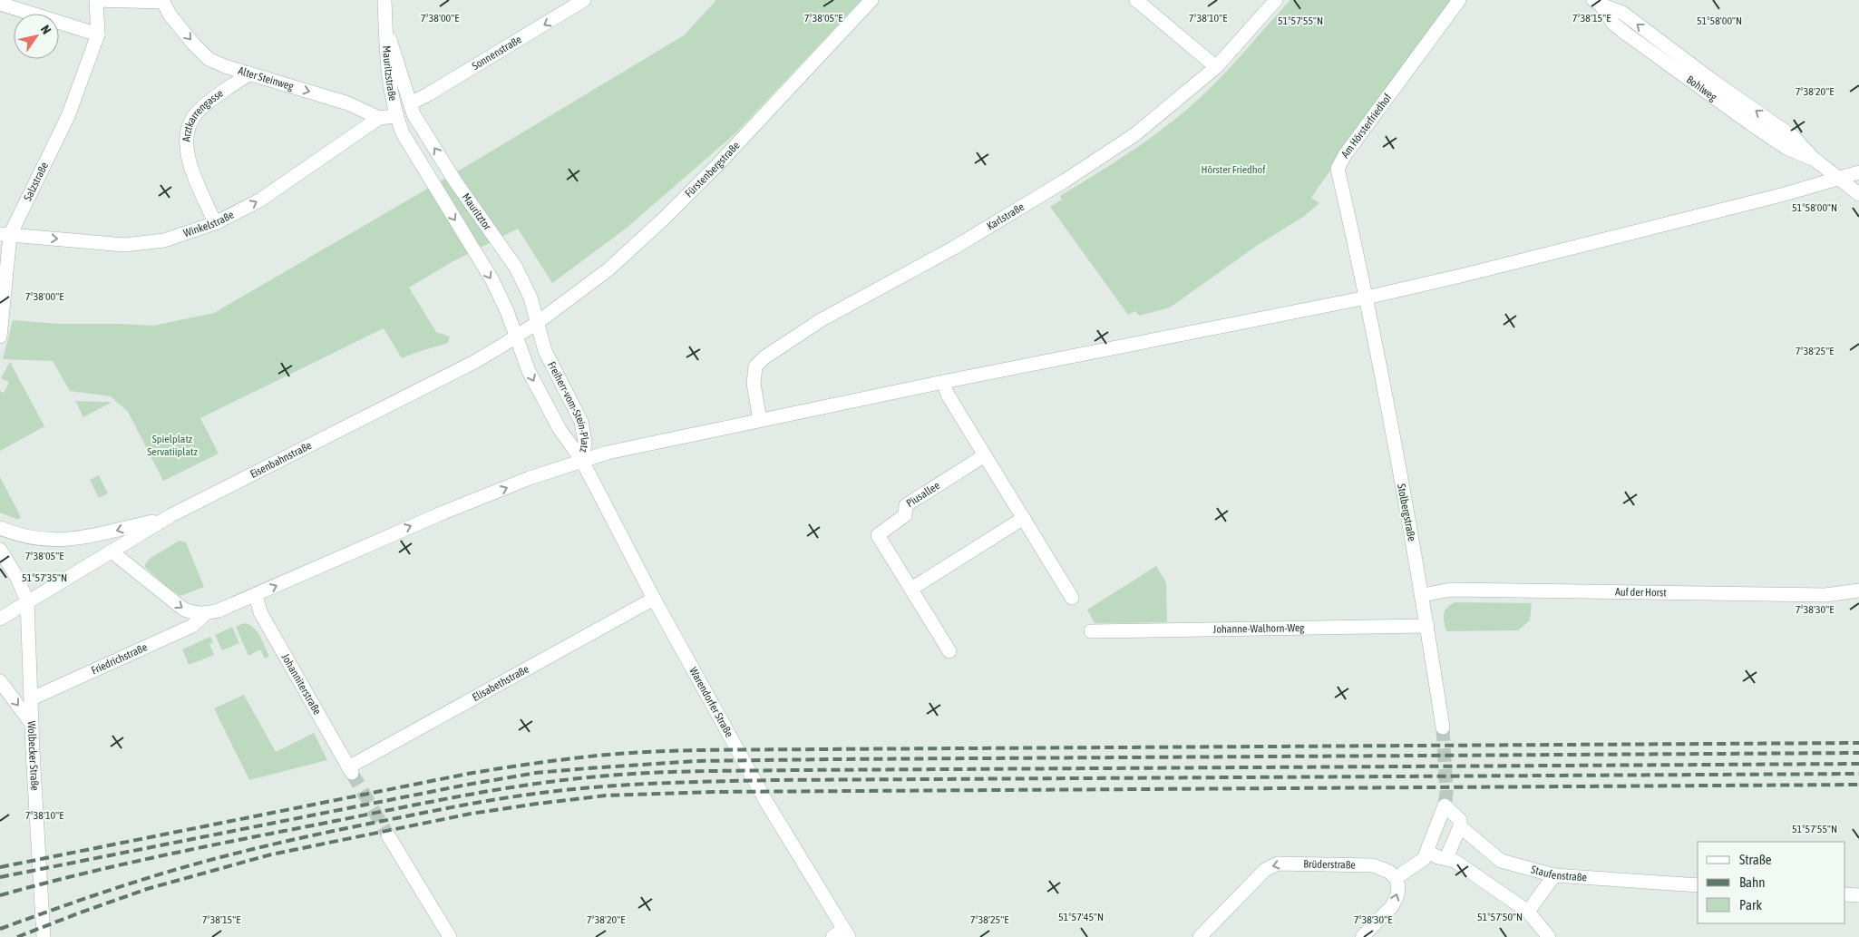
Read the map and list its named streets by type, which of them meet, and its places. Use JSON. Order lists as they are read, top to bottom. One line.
{"streets":{"street":["Sonnenstraße","Mauritzstraße","Alter Steinweg","Bohlweg","Arztkarrengasse","Am Hörsterfriedhof","Fürstenbergstraße","Salzstraße","Mauritztor","Karlstraße","Winkelstraße","Freiherr-vom-Stein-Platz","Eisenbahnstraße","Piusallee","Stolbergstraße","Auf der Horst","Johanne-Walhorn-Weg","Friedrichstraße","Elisabethstraße","Johanniterstraße","Warendorfer Straße","Wolbecker Straße","Brüderstraße","Staufenstraße"]},"crossings":[["Sonnenstraße","Mauritzstraße"],["Sonnenstraße","Mauritztor"],["Mauritzstraße","Mauritztor"],["Alter Steinweg","Arztkarrengasse"],["Alter Steinweg","Salzstraße"],["Alter Steinweg","Winkelstraße"],["Bohlweg","Friedrichstraße"],["Arztkarrengasse","Winkelstraße"],["Am Hörsterfriedhof","Stolbergstraße"],["Am Hörsterfriedhof","Friedrichstraße"],["Fürstenbergstraße","Mauritztor"],["Fürstenbergstraße","Freiherr-vom-Stein-Platz"],["Fürstenbergstraße","Eisenbahnstraße"],["Salzstraße","Winkelstraße"],["Mauritztor","Freiherr-vom-Stein-Platz"],["Mauritztor","Eisenbahnstraße"],["Karlstraße","Friedrichstraße"],["Freiherr-vom-Stein-Platz","Eisenbahnstraße"],["Freiherr-vom-Stein-Platz","Friedrichstraße"],["Freiherr-vom-Stein-Platz","Warendorfer Straße"],["Eisenbahnstraße","Friedrichstraße"],["Eisenbahnstraße","Wolbecker Straße"],["Stolbergstraße","Auf der Horst"],["Stolbergstraße","Johanne-Walhorn-Weg"],["Stolbergstraße","Friedrichstraße"],["Friedrichstraße","Johanniterstraße"],["Friedrichstraße","Warendorfer Straße"],["Friedrichstraße","Wolbecker Straße"],["Elisabethstraße","Johanniterstraße"],["Elisabethstraße","Warendorfer Straße"]],"one_way":["Sonnenstraße","Alter Steinweg","Winkelstraße","Brüderstraße"],"parks":["Hörster Friedhof","Spielplatz Servatiiplatz"],"legend":["Straße","Bahn","Park"],"north":"top right","coordinates":["7°38'15\"E","7°38'00\"E","7°38'10\"E","7°38'05\"E","51°57'55\"N","51°58'00\"N","7°38'20\"E","7°38'25\"E","51°57'35\"N","7°38'30\"E","51°57'45\"N","51°57'50\"N"]}
